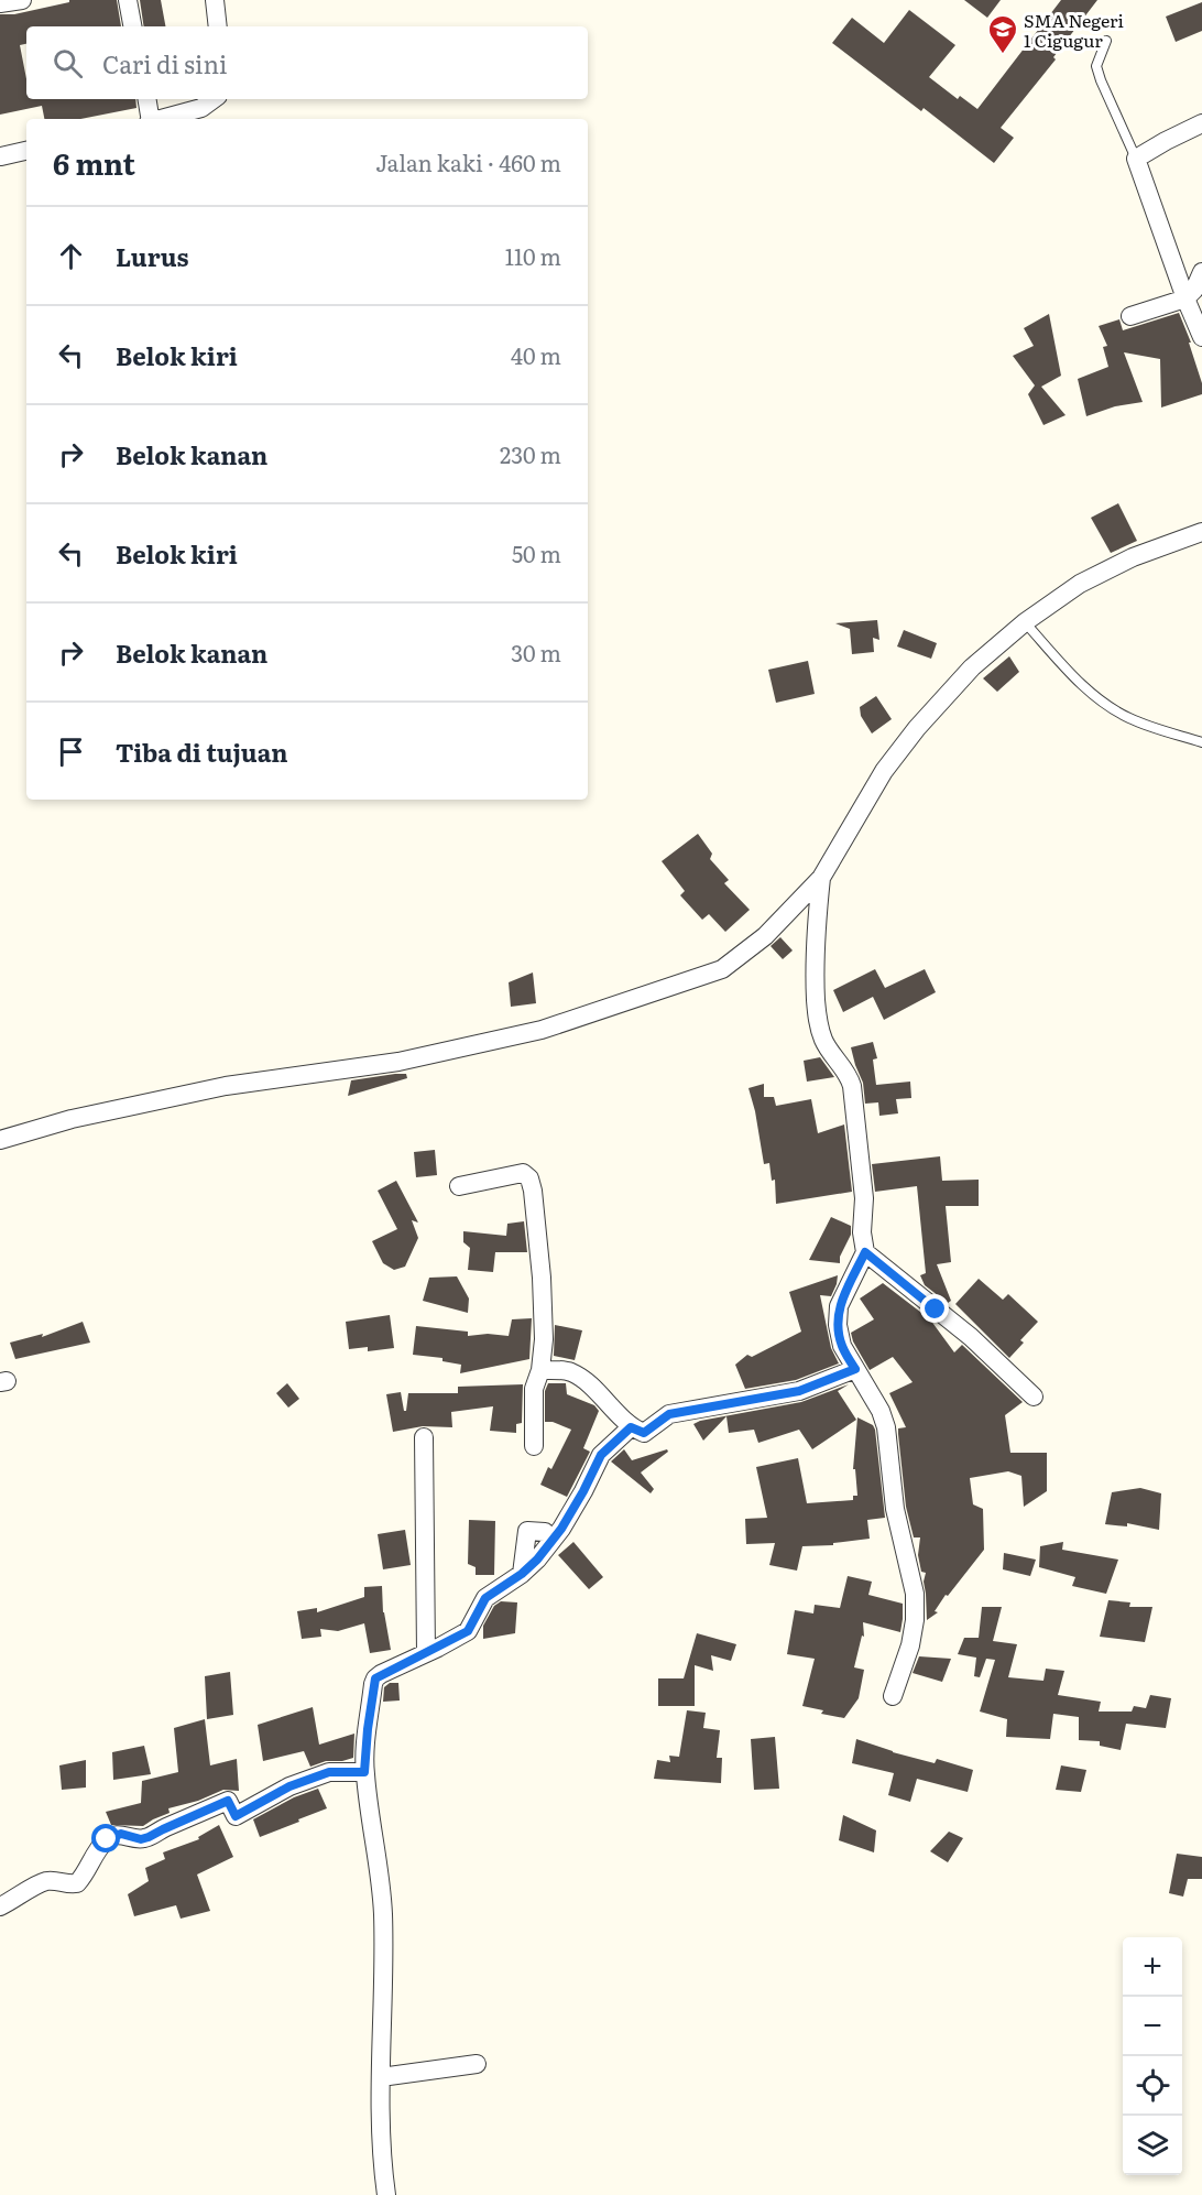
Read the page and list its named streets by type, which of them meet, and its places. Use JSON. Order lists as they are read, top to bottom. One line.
{"places":{"school or university":["SMA Negeri 1 Cigugur"]},"page":{"search":"Cari di sini","heading":["6 mnt","Jalan kaki · 460 m"],"list":[["Lurus","110 m"],["Belok kiri","40 m"],["Belok kanan","230 m"],["Belok kiri","50 m"],["Belok kanan","30 m"],"Tiba di tujuan"],"map_buttons":["+","−"]}}
